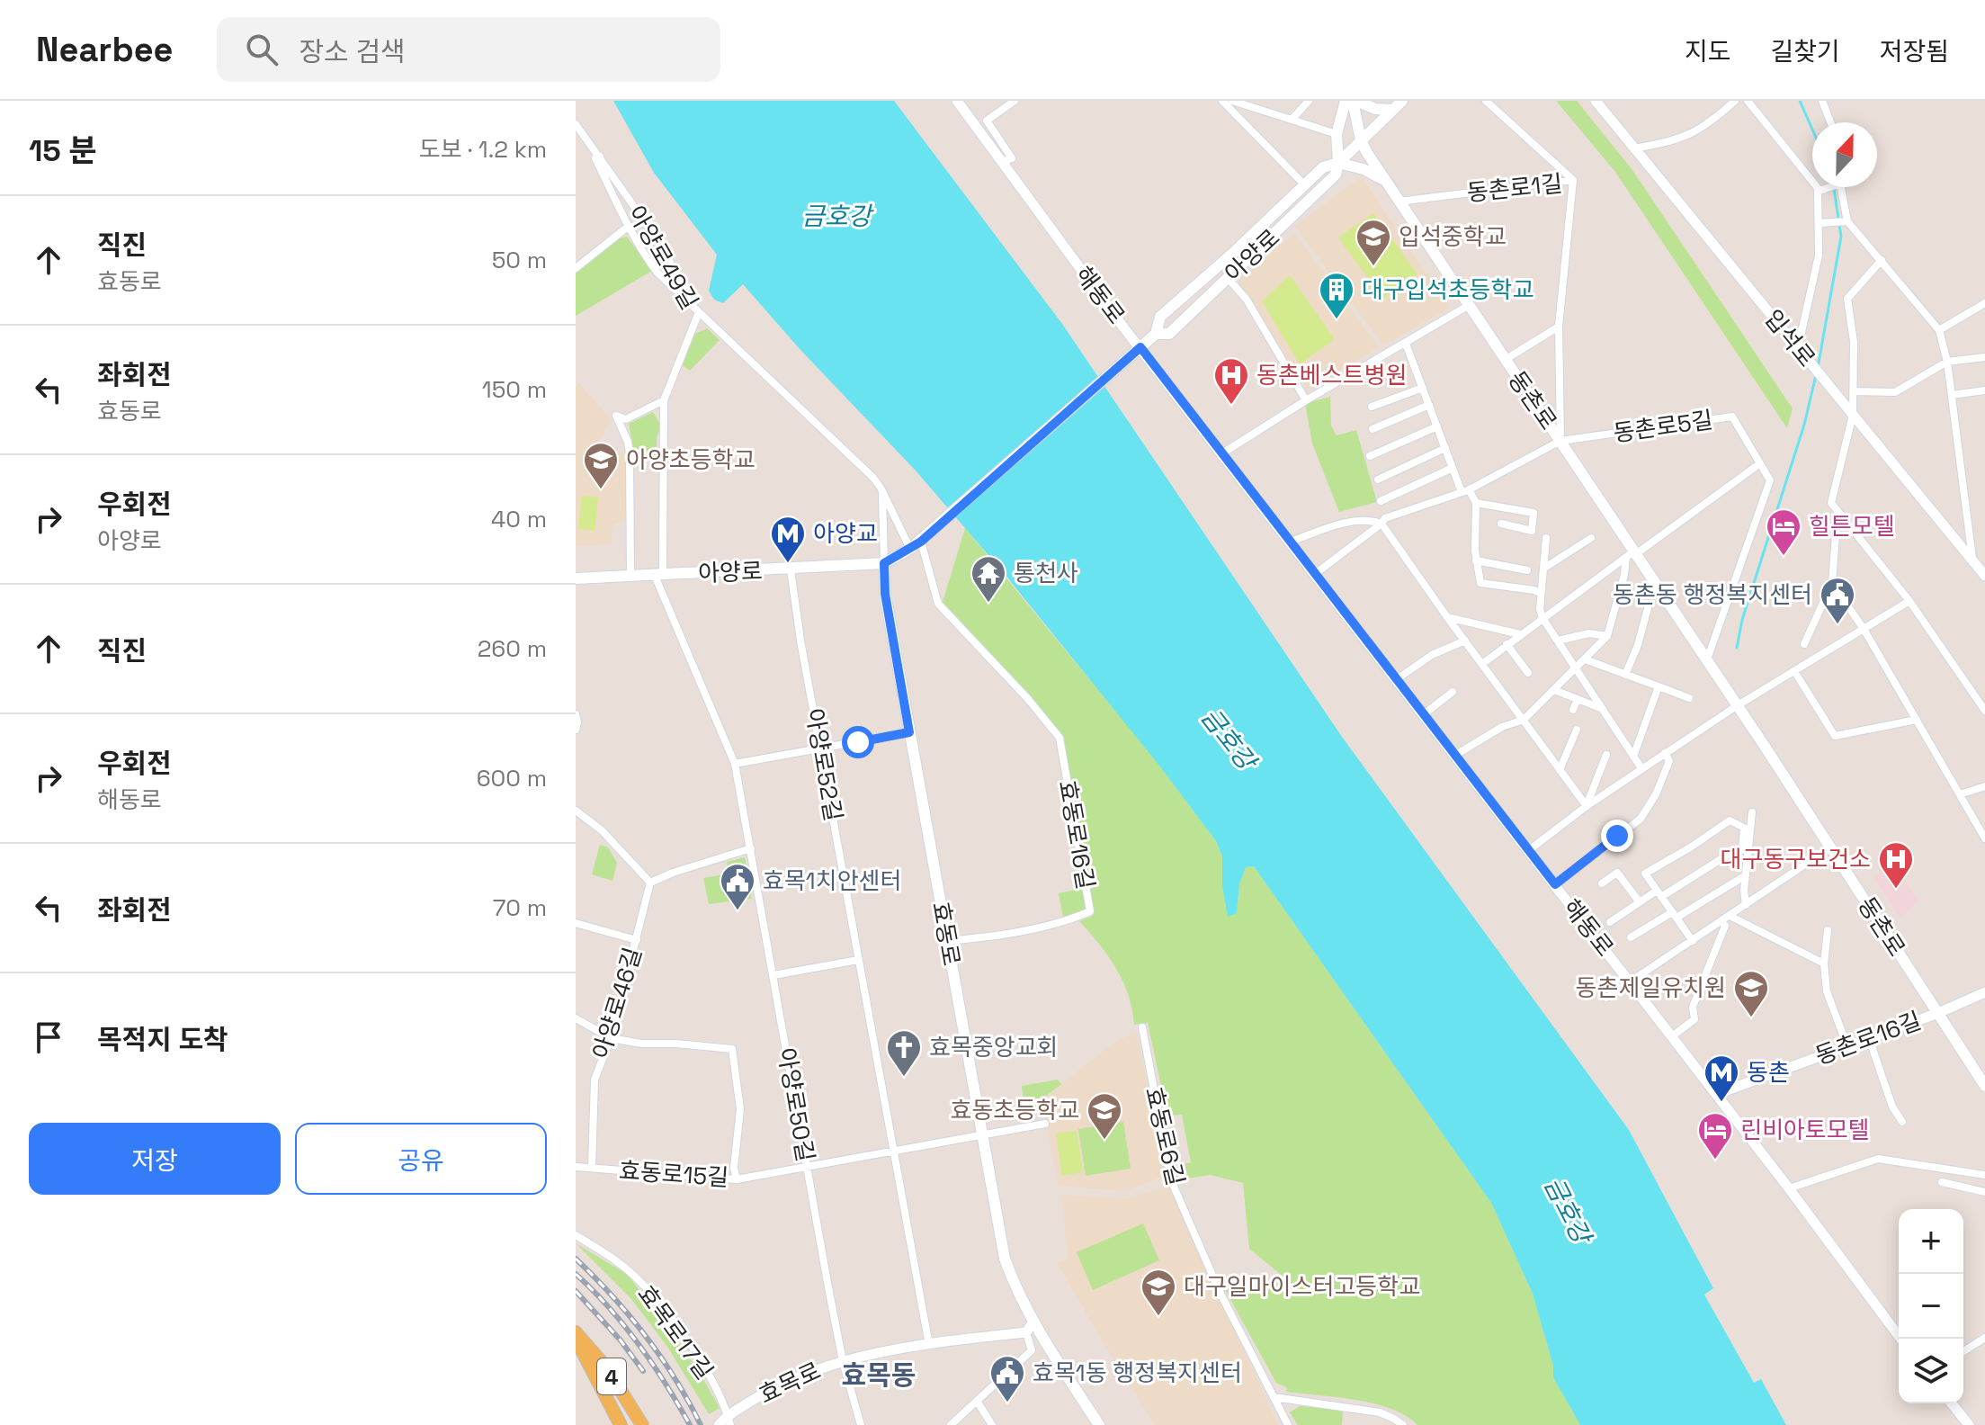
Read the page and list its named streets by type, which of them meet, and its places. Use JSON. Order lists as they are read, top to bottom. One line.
{"streets":{"main road":["아양로","동촌로","효동로","4"],"street":["동촌로1길","아양로49길","해동로","입석로","동촌로5길","아양로52길","효동로16길","아양로46길","동촌로16길","아양로50길","효동로6길","효동로15길","효목로17길","효목로"]},"crossings":[["동촌로1길","동촌로"],["동촌로1길","동촌로5길"],["아양로","아양로49길"],["아양로","해동로"],["아양로","동촌로"],["아양로","아양로52길"],["아양로","효동로16길"],["아양로","효동로"],["아양로","아양로50길"],["아양로49길","아양로50길"],["해동로","동촌로16길"],["동촌로","동촌로5길"],["동촌로","동촌로16길"],["아양로52길","효동로15길"],["아양로52길","효목로"],["효동로16길","효동로"],["효동로","효동로15길"],["효동로","효목로"],["아양로46길","효동로15길"],["아양로50길","효동로15길"],["아양로50길","효목로"],["효목로17길","효목로"]],"districts":["효목동"],"water":["금호강"],"places":{"school or university":["입석중학교","아양초등학교","동촌제일유치원","효동초등학교","대구일마이스터고등학교"],"building":["대구입석초등학교"],"hospital":["동촌베스트병원","대구동구보건소"],"hotel":["힐튼모텔","린비아토모텔"],"metro station":["아양교","동촌"],"temple":["통천사"],"public building":["동촌동 행정복지센터","효목1치안센터","효목1동 행정복지센터"],"church":["효목중앙교회"]},"north":"top","page":{"header":"Nearbee","search":"장소 검색","nav":["지도","길찾기","저장됨"],"heading":["15 분","도보 · 1.2 km"],"list":[["직진","효동로","50 m"],["좌회전","효동로","150 m"],["우회전","아양로","40 m"],["직진","260 m"],["우회전","해동로","600 m"],["좌회전","70 m"],"목적지 도착"],"buttons":["저장","공유"],"map_buttons":["+","−"]}}
